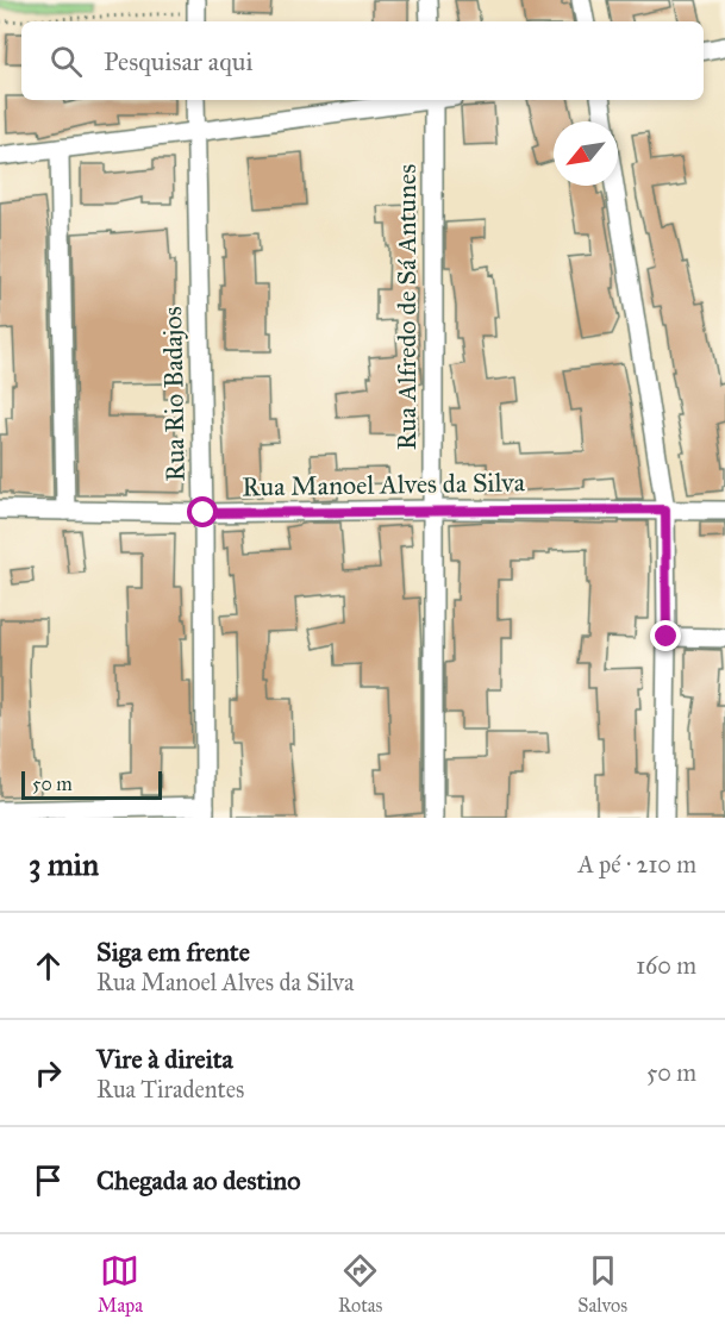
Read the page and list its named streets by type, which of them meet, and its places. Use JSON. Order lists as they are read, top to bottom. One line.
{"streets":{"street":["Rua Alfredo de Sá Antunes","Rua Rio Badajos","Rua Manoel Alves da Silva"]},"crossings":[["Rua Alfredo de Sá Antunes","Rua Manoel Alves da Silva"],["Rua Rio Badajos","Rua Manoel Alves da Silva"]],"scale_bar":"50 m","north":"bottom left","page":{"search":"Pesquisar aqui","scale":"50 m","heading":["3 min","A pé · 210 m"],"list":[["Siga em frente","Rua Manoel Alves da Silva","160 m"],["Vire à direita","Rua Tiradentes","50 m"],"Chegada ao destino"],"nav":["Mapa","Rotas","Salvos"]}}
